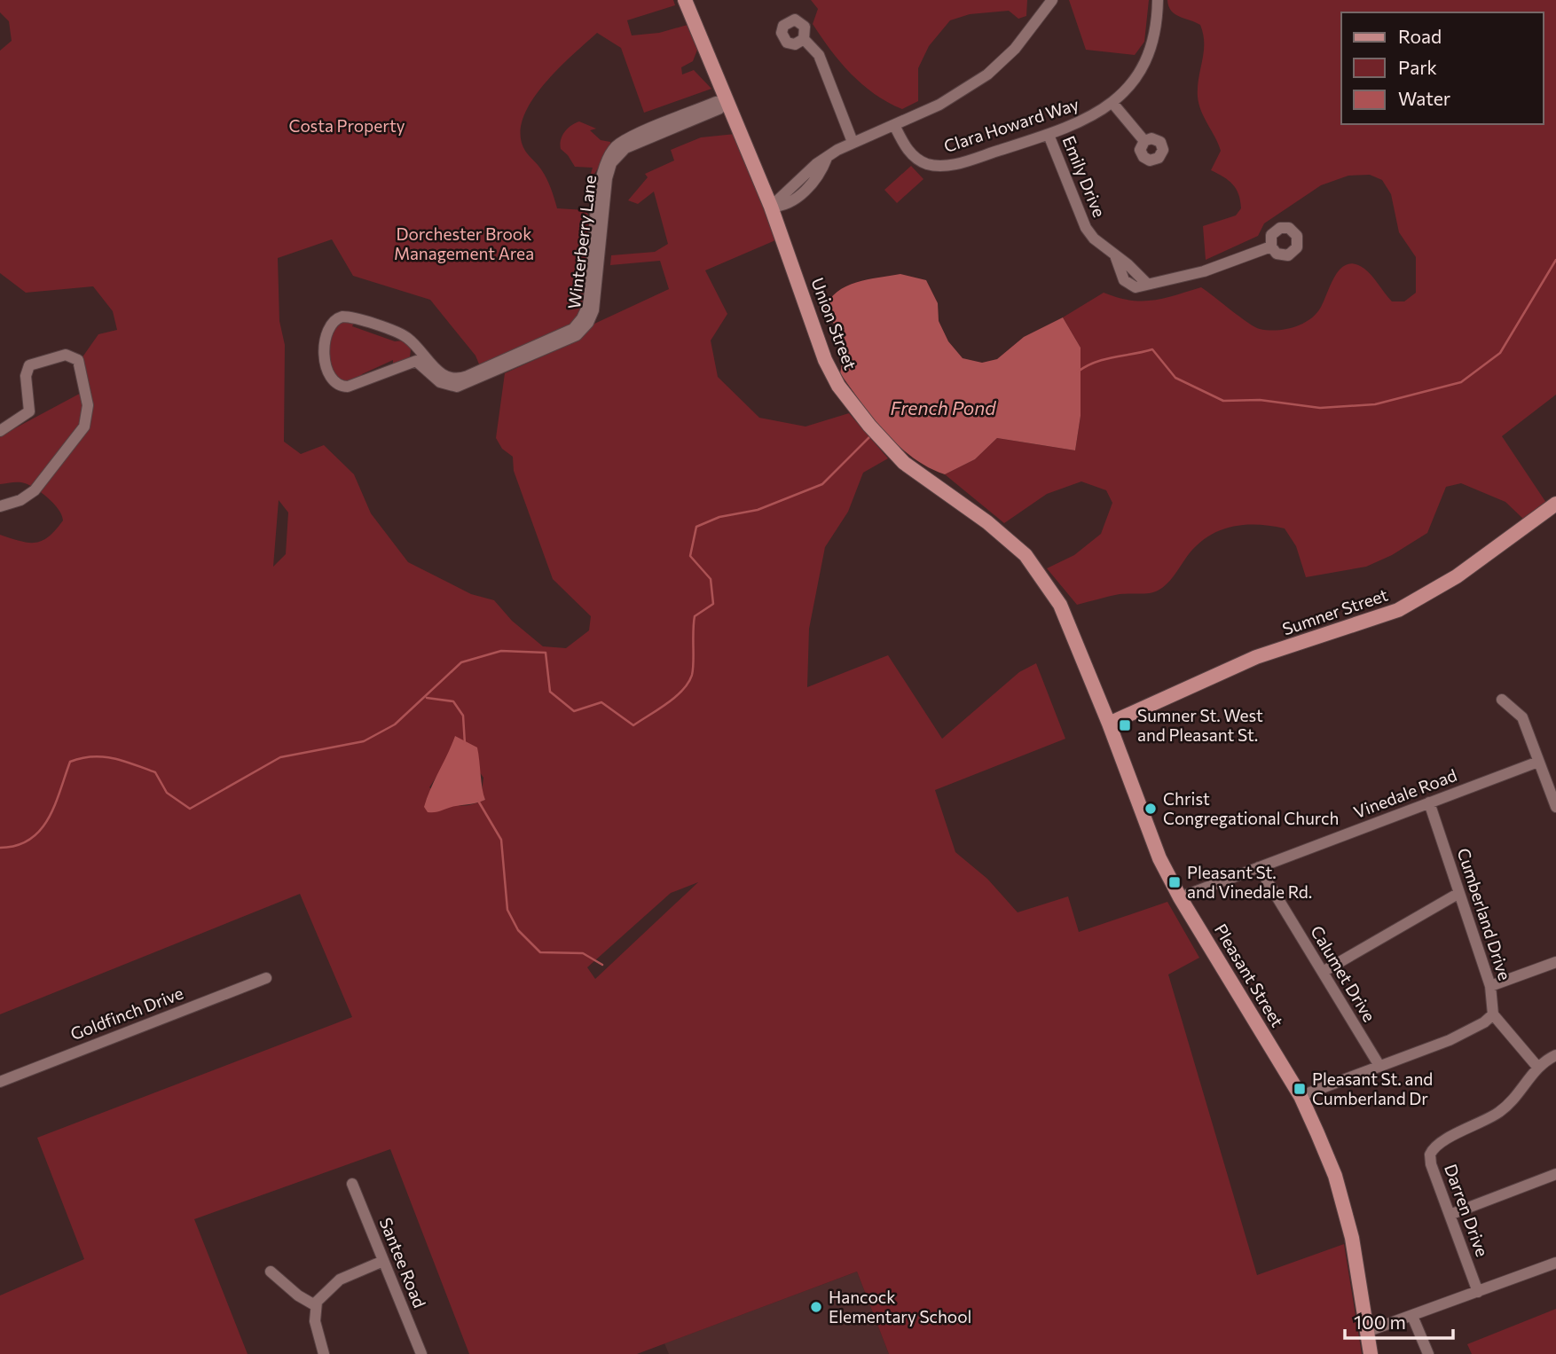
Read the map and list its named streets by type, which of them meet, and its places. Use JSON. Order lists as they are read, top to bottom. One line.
{"streets":{"main road":["Union Street","Sumner Street","Pleasant Street"],"street":["Clara Howard Way","Emily Drive","Winterberry Lane","Vinedale Road","Cumberland Drive","Calumet Drive","Goldfinch Drive","Darren Drive","Santee Road"]},"crossings":[["Clara Howard Way","Emily Drive"],["Winterberry Lane","Union Street"],["Union Street","Pleasant Street"],["Sumner Street","Pleasant Street"],["Vinedale Road","Cumberland Drive"],["Vinedale Road","Calumet Drive"],["Vinedale Road","Pleasant Street"]],"water":["French Pond"],"parks":["Costa Property","Dorchester Brook Management Area"],"places":{"transit":["Sumner St. West and Pleasant St.","Pleasant St. and Vinedale Rd.","Pleasant St. and Cumberland Dr"],"other":["Christ Congregational Church","Hancock Elementary School"]},"legend":["Road","Park","Water"],"scale_bar":"100 m"}
